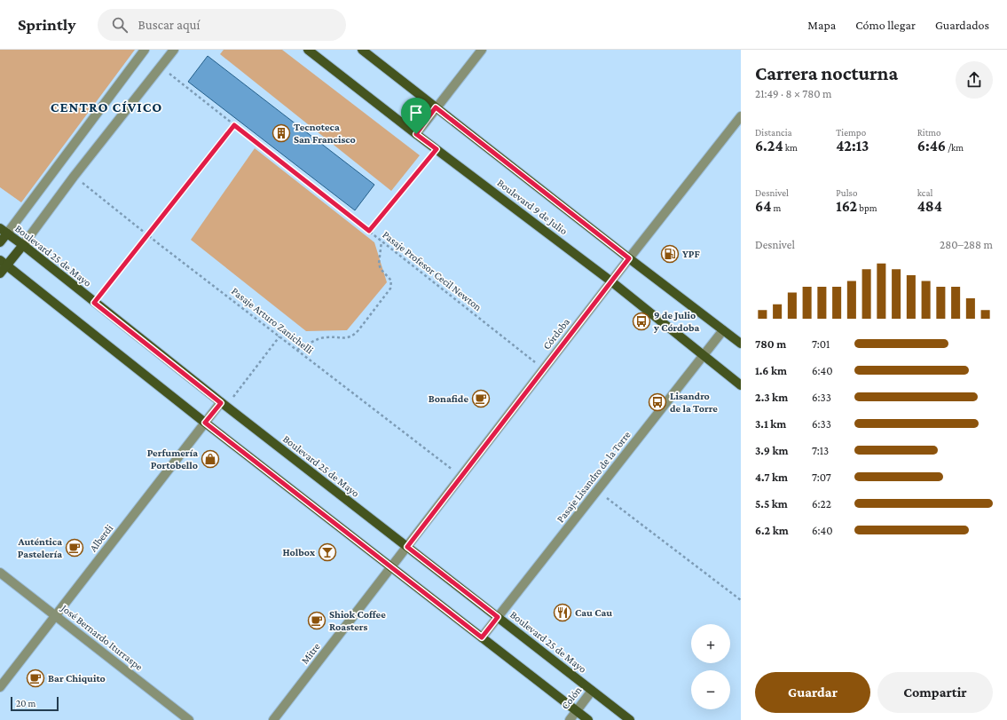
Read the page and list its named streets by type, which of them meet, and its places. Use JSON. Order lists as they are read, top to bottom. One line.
{"streets":{"main road":["Boulevard 9 de Julio","Boulevard 25 de Mayo"],"street":["Córdoba","Pasaje Lisandro de la Torre","Alberdi","José Bernardo Iturraspe","Mitre","Colón"],"path":["Pasaje Profesor Cecil Newton","Pasaje Arturo Zanichelli"]},"crossings":[["Boulevard 9 de Julio","Córdoba"],["Boulevard 9 de Julio","Pasaje Lisandro de la Torre"],["Boulevard 25 de Mayo","Córdoba"],["Boulevard 25 de Mayo","Pasaje Lisandro de la Torre"],["Boulevard 25 de Mayo","Alberdi"],["Boulevard 25 de Mayo","Colón"],["Pasaje Profesor Cecil Newton","Córdoba"],["Pasaje Arturo Zanichelli","Córdoba"],["Córdoba","Mitre"],["Alberdi","José Bernardo Iturraspe"]],"districts":["CENTRO CÍVICO"],"places":{"building":["Tecnoteca San Francisco"],"fuel station":["YPF"],"bus stop":["9 de Julio y Córdoba","Lisandro de la Torre"],"cafe":["Bonafide","Auténtica Pastelería","Shiok Coffee Roasters","Bar Chiquito"],"shop":["Perfumería Portobello"],"bar":["Holbox"],"restaurant":["Cau Cau"]},"scale_bar":"20 m","page":{"header":"Sprintly","search":"Buscar aquí","nav":["Mapa","Cómo llegar","Guardados"],"heading":["Carrera nocturna","21:49 · 8 × 780 m"],"stats":[["Distancia","6.24 km"],["Tiempo","42:13"],["Ritmo","6:46 /km"],["Desnivel","64 m"],["Pulso","162 bpm"],["kcal","484"]],"chart":["Desnivel","280–288 m"],"list":[{"name":"780 m","note":"7:01"},{"name":"1.6 km","note":"6:40"},{"name":"2.3 km","note":"6:33"},{"name":"3.1 km","note":"6:33"},{"name":"3.9 km","note":"7:13"},{"name":"4.7 km","note":"7:07"},{"name":"5.5 km","note":"6:22"},{"name":"6.2 km","note":"6:40"}],"map_buttons":["+","−"],"buttons":["Guardar","Compartir"],"scale":"20 m"}}
